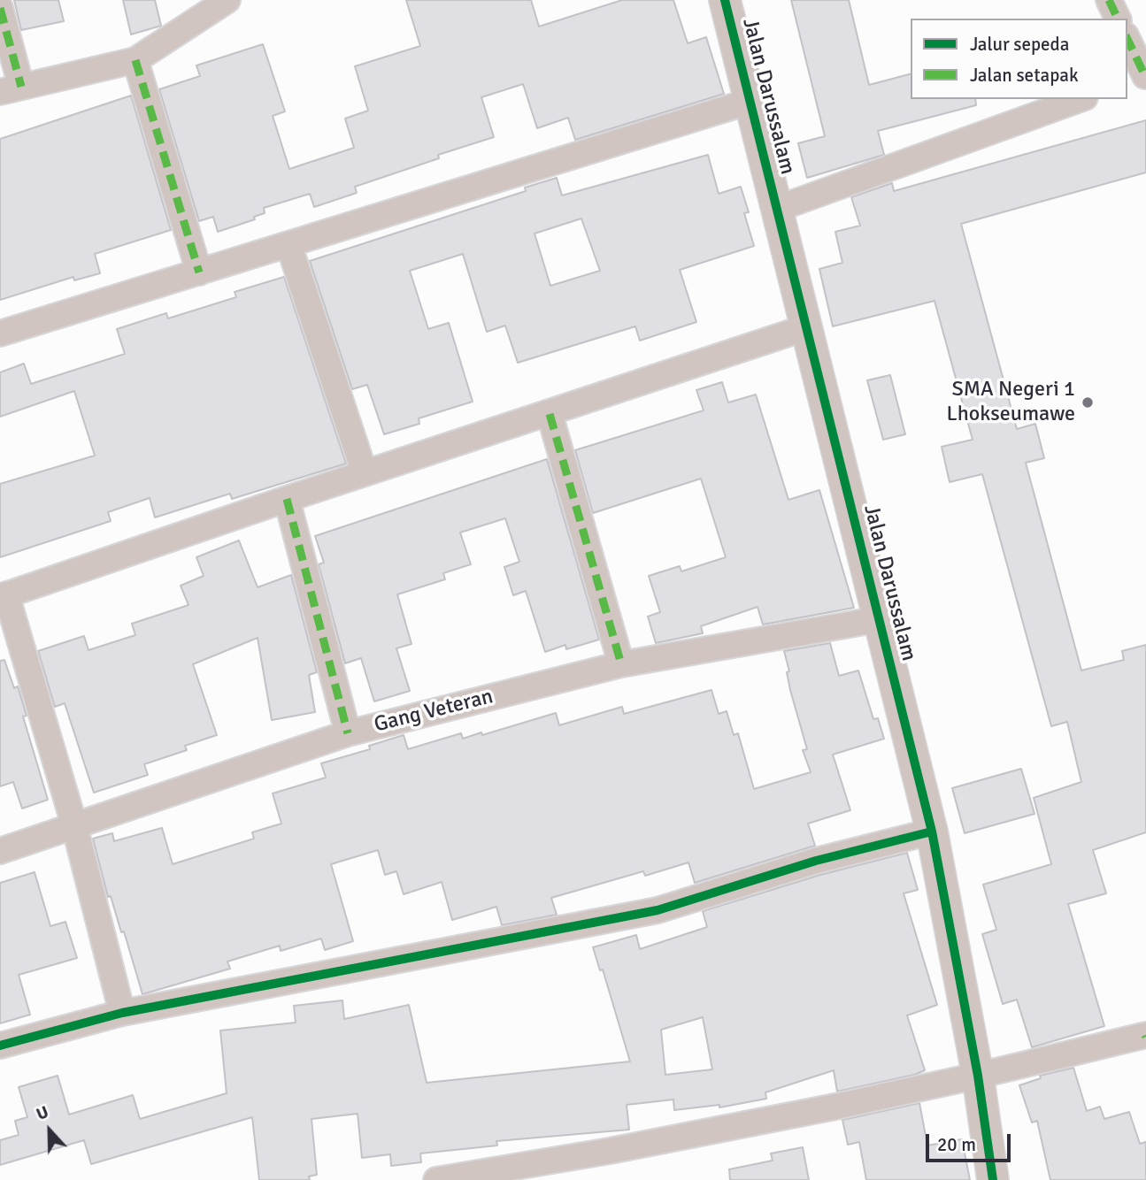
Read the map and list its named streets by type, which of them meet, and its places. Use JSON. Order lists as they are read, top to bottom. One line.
{"streets":{"street":["Jalan Darussalam","Gang Veteran"]},"crossings":[["Jalan Darussalam","Gang Veteran"]],"places":["SMA Negeri 1 Lhokseumawe"],"legend":["Jalur sepeda","Jalan setapak"],"scale_bar":"20 m","north":"top"}
